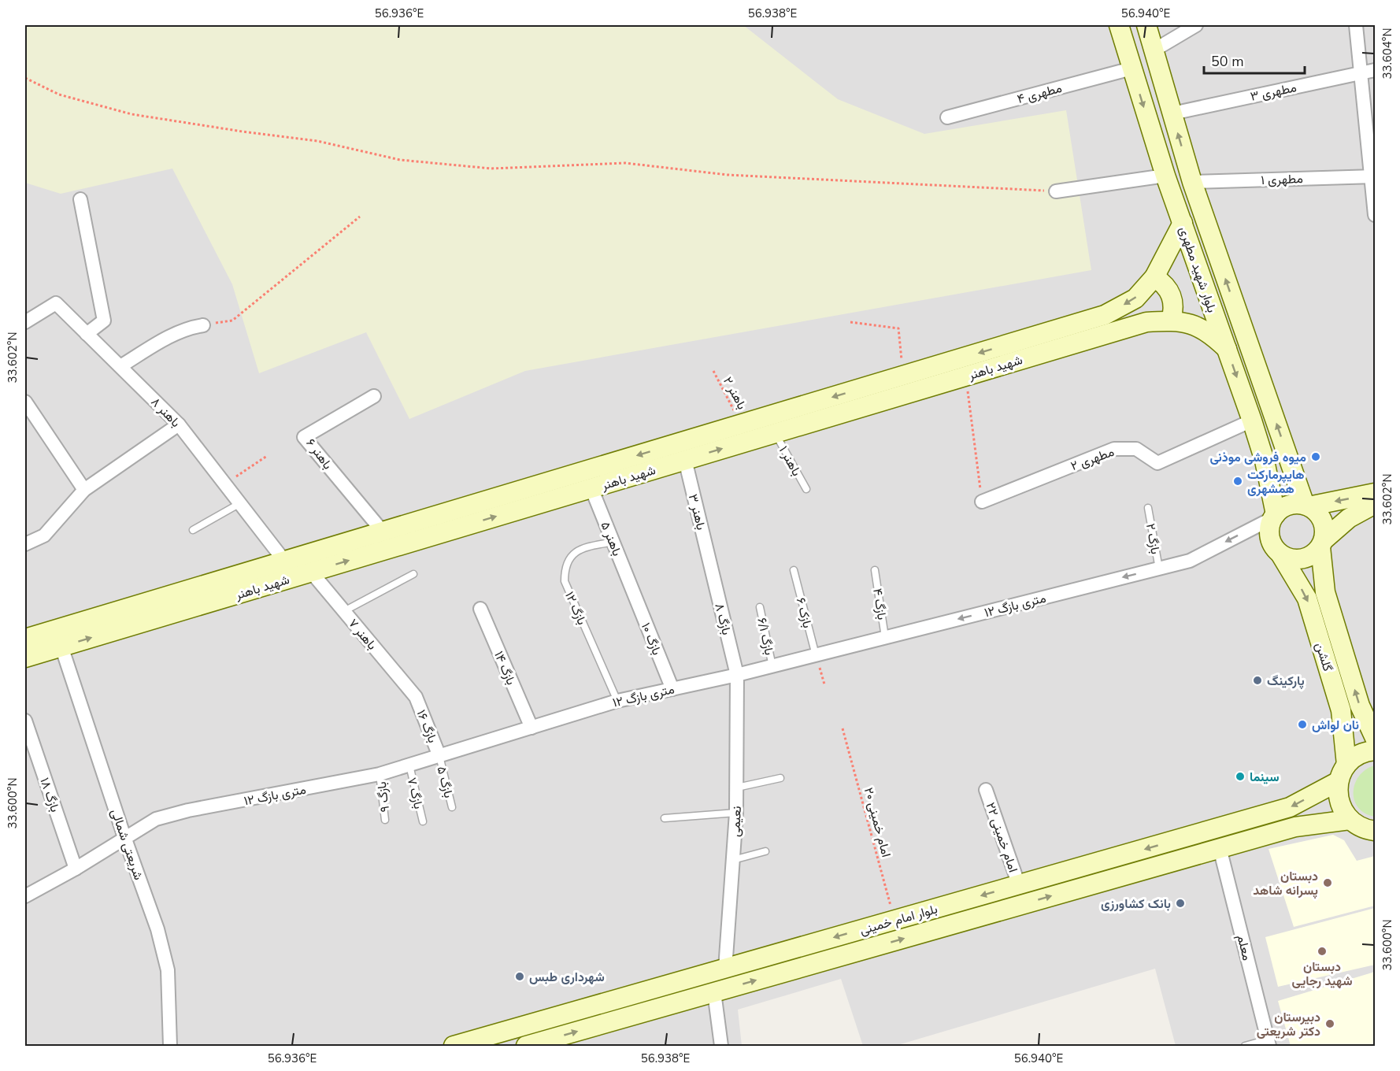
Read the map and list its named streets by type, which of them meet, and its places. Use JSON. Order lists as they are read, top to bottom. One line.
{"streets":{"main road":["بلوار شهید مطهری","شهید باهنر","گلشن","بلوار امام خمینی"],"street":["مطهری ۳","مطهری ۴","مطهری ۱","باهنر ۸","باهنر ۶","مطهری ۲","باهنر ۳","باهنر ۵","۱۲ متری بازگ","بازگ ۸","باهنر ۷","بازگ ۱۰","بازگ ۱۴","بازگ ۱۶","بازگ ۱۸","نعیمی","امام خمینی ۲۲","شریعتی شمالی","معلم"],"lane":["باهنر ۱","بازگ ۲","بازگ ۴","بازگ ۱۲","بازک ۶","بازگ ۶/۱","بازگ ۵","بازگ ۷","بازگ ۹"],"path":["باهنر ۲","امام خمینی ۲۰"]},"crossings":[["مطهری ۳","بلوار شهید مطهری"],["مطهری ۴","بلوار شهید مطهری"],["مطهری ۱","بلوار شهید مطهری"],["بلوار شهید مطهری","شهید باهنر"],["بلوار شهید مطهری","مطهری ۲"],["بلوار شهید مطهری","۱۲ متری بازگ"],["بلوار شهید مطهری","گلشن"],["شهید باهنر","باهنر ۲"],["شهید باهنر","باهنر ۸"],["شهید باهنر","باهنر ۶"],["شهید باهنر","باهنر ۱"],["شهید باهنر","باهنر ۳"],["شهید باهنر","باهنر ۵"],["شهید باهنر","باهنر ۷"],["شهید باهنر","شریعتی شمالی"],["باهنر ۳","بازگ ۸"],["باهنر ۵","بازگ ۱۲"],["باهنر ۵","بازگ ۱۰"],["بازگ ۲","۱۲ متری بازگ"],["بازگ ۴","۱۲ متری بازگ"],["۱۲ متری بازگ","بازگ ۱۲"],["۱۲ متری بازگ","بازک ۶"],["۱۲ متری بازگ","بازگ ۸"],["۱۲ متری بازگ","بازگ ۶/۱"],["۱۲ متری بازگ","بازگ ۱۰"],["۱۲ متری بازگ","گلشن"],["۱۲ متری بازگ","بازگ ۱۴"],["۱۲ متری بازگ","بازگ ۱۶"],["۱۲ متری بازگ","بازگ ۵"],["۱۲ متری بازگ","بازگ ۷"],["۱۲ متری بازگ","بازگ ۱۸"],["۱۲ متری بازگ","بازگ ۹"],["۱۲ متری بازگ","نعیمی"],["۱۲ متری بازگ","شریعتی شمالی"],["بازگ ۸","نعیمی"],["باهنر ۷","بازگ ۱۶"],["گلشن","بلوار امام خمینی"],["بازگ ۱۶","بازگ ۵"],["نعیمی","بلوار امام خمینی"],["امام خمینی ۲۰","بلوار امام خمینی"],["امام خمینی ۲۲","بلوار امام خمینی"],["بلوار امام خمینی","معلم"]],"places":["میوه فروشی موذنی","هايپرماركت همشهری","پارکینگ","نان لواش","سینما","دبستان پسرانه شاهد","بانک کشاورزی","دبستان شهید رجایی","شهرداری طبس","دبیرستان دکتر شریعتی"],"scale_bar":"50 m","coordinates":["56.936°E","56.938°E","56.940°E","33.604°N","33.602°N","33.600°N"]}
